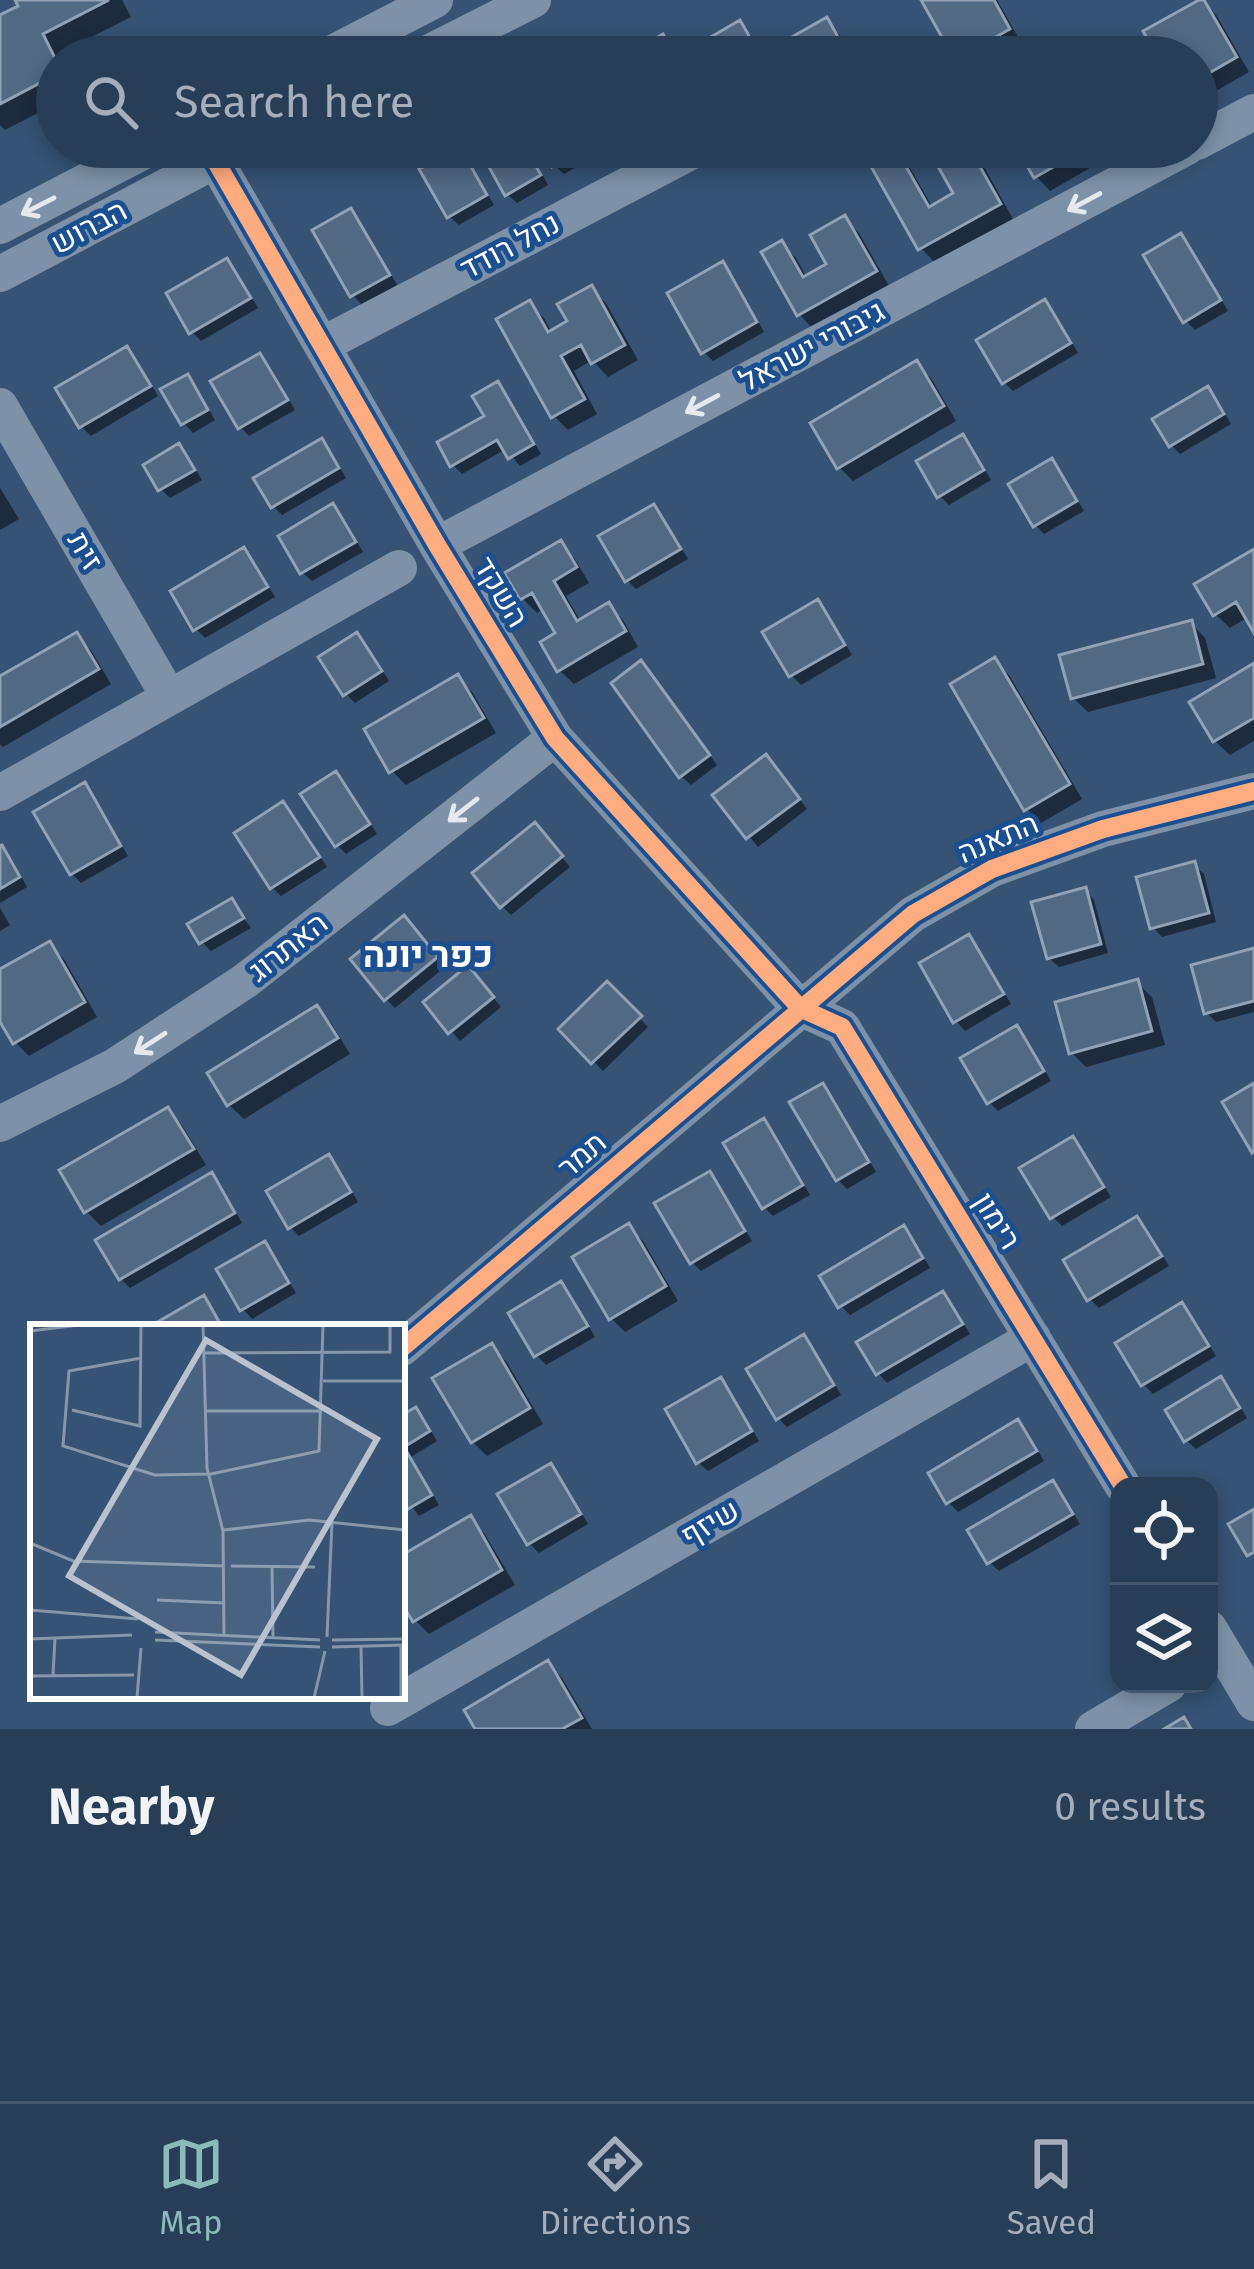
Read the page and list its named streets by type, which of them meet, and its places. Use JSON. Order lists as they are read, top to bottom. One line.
{"streets":{"street":["הברוש","נחל רודד","גיבורי ישראל","זית","השקד","התאנה","האתרוג","תמר","רימון","שיזף"]},"crossings":[["נחל רודד","השקד"],["גיבורי ישראל","השקד"],["השקד","התאנה"],["השקד","האתרוג"],["השקד","תמר"],["השקד","רימון"],["התאנה","תמר"],["התאנה","רימון"],["תמר","רימון"],["רימון","שיזף"]],"one_way":["גיבורי ישראל"],"districts":["כפר יונה"],"page":{"search":"Search here","heading":["Nearby","0 results"],"nav":["Map","Directions","Saved"]}}
